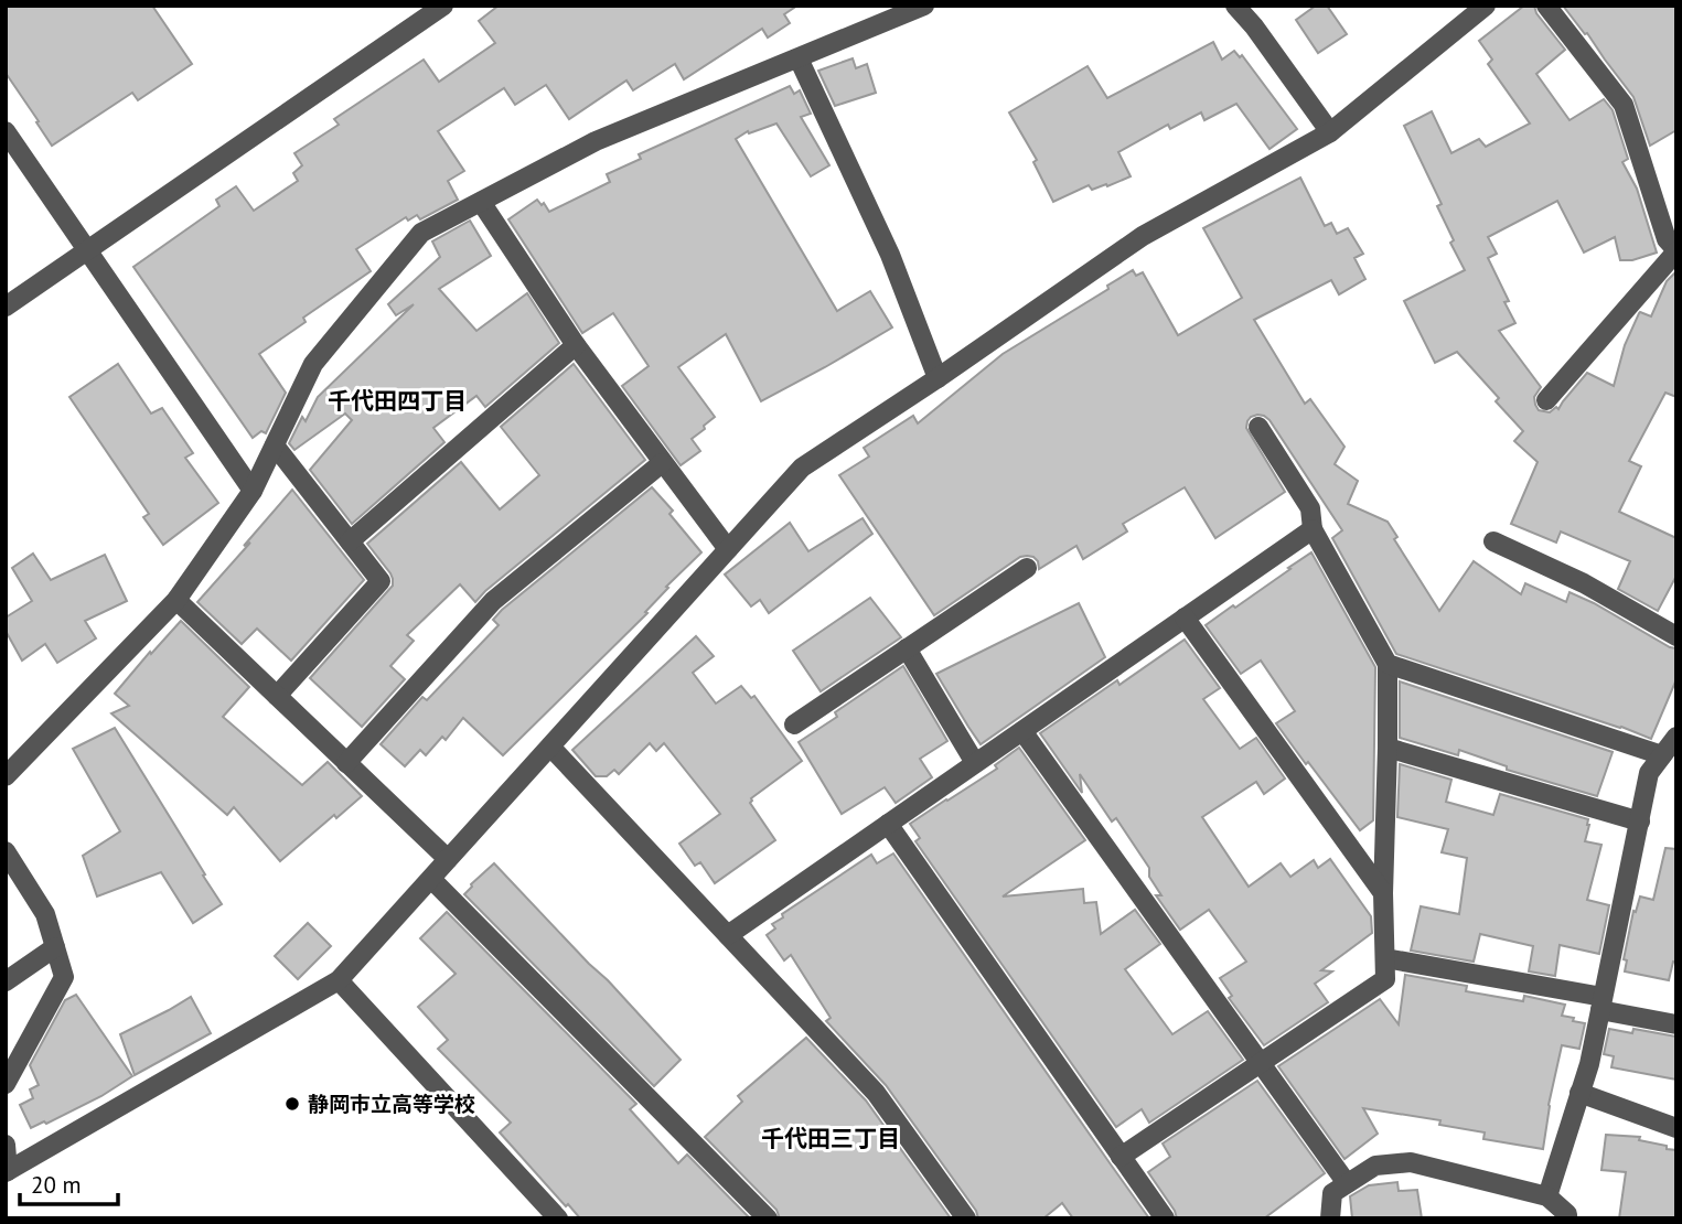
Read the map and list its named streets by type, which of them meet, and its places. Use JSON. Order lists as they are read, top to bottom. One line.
{"districts":["千代田四丁目","千代田三丁目"],"places":["静岡市立高等学校"],"scale_bar":"20 m"}
